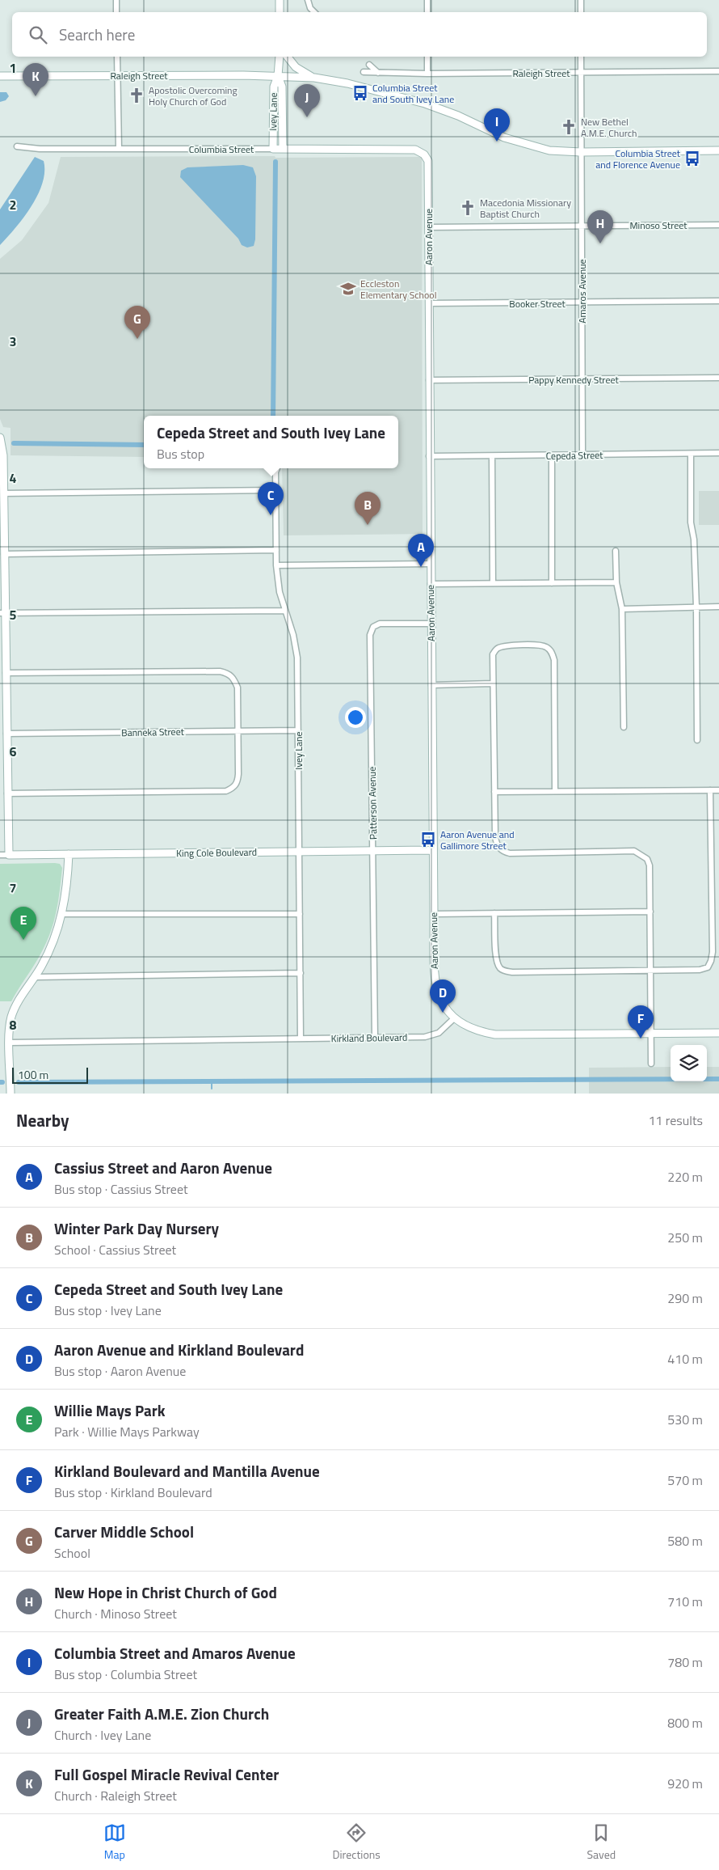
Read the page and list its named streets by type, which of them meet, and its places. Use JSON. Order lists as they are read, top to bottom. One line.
{"streets":{"street":["Raleigh Street","Ivey Lane","Columbia Street","Minoso Street","Aaron Avenue","Amaros Avenue","Booker Street","Pappy Kennedy Street","Cepeda Street","Banneka Street","Patterson Avenue","King Cole Boulevard","Kirkland Boulevard"]},"crossings":[["Raleigh Street","Ivey Lane"],["Raleigh Street","Amaros Avenue"],["Ivey Lane","Columbia Street"],["Ivey Lane","Banneka Street"],["Ivey Lane","King Cole Boulevard"],["Ivey Lane","Kirkland Boulevard"],["Columbia Street","Aaron Avenue"],["Minoso Street","Aaron Avenue"],["Minoso Street","Amaros Avenue"],["Aaron Avenue","Booker Street"],["Aaron Avenue","Pappy Kennedy Street"],["Aaron Avenue","Cepeda Street"],["Aaron Avenue","Patterson Avenue"],["Aaron Avenue","King Cole Boulevard"],["Aaron Avenue","Kirkland Boulevard"],["Amaros Avenue","Booker Street"],["Amaros Avenue","Pappy Kennedy Street"],["Amaros Avenue","Cepeda Street"],["Patterson Avenue","King Cole Boulevard"],["Patterson Avenue","Kirkland Boulevard"]],"places":{"bus stop":["Columbia Street and South Ivey Lane","Columbia Street and Florence Avenue","Aaron Avenue and Gallimore Street"],"church":["Apostolic Overcoming Holy Church of God","New Bethel A.M.E. Church","Macedonia Missionary Baptist Church"],"school or university":["Eccleston Elementary School"]},"scale_bar":"100 m","page":{"search":"Search here","pins":["K","J","I","H","G","C","B","A","E","D","F"],"popup":["Cepeda Street and South Ivey Lane","Bus stop"],"scale":"100 m","heading":["Nearby","11 results"],"list":[{"mark":"A","name":"Cassius Street and Aaron Avenue","note":"Bus stop · Cassius Street","value":"220 m"},{"mark":"B","name":"Winter Park Day Nursery","note":"School · Cassius Street","value":"250 m"},{"mark":"C","name":"Cepeda Street and South Ivey Lane","note":"Bus stop · Ivey Lane","value":"290 m"},{"mark":"D","name":"Aaron Avenue and Kirkland Boulevard","note":"Bus stop · Aaron Avenue","value":"410 m"},{"mark":"E","name":"Willie Mays Park","note":"Park · Willie Mays Parkway","value":"530 m"},{"mark":"F","name":"Kirkland Boulevard and Mantilla Avenue","note":"Bus stop · Kirkland Boulevard","value":"570 m"},{"mark":"G","name":"Carver Middle School","note":"School","value":"580 m"},{"mark":"H","name":"New Hope in Christ Church of God","note":"Church · Minoso Street","value":"710 m"},{"mark":"I","name":"Columbia Street and Amaros Avenue","note":"Bus stop · Columbia Street","value":"780 m"},{"mark":"J","name":"Greater Faith A.M.E. Zion Church","note":"Church · Ivey Lane","value":"800 m"},{"mark":"K","name":"Full Gospel Miracle Revival Center","note":"Church · Raleigh Street","value":"920 m"}],"nav":["Map","Directions","Saved"]},"grid":{"rows":["1","2","3","4","5","6","7","8"]}}
